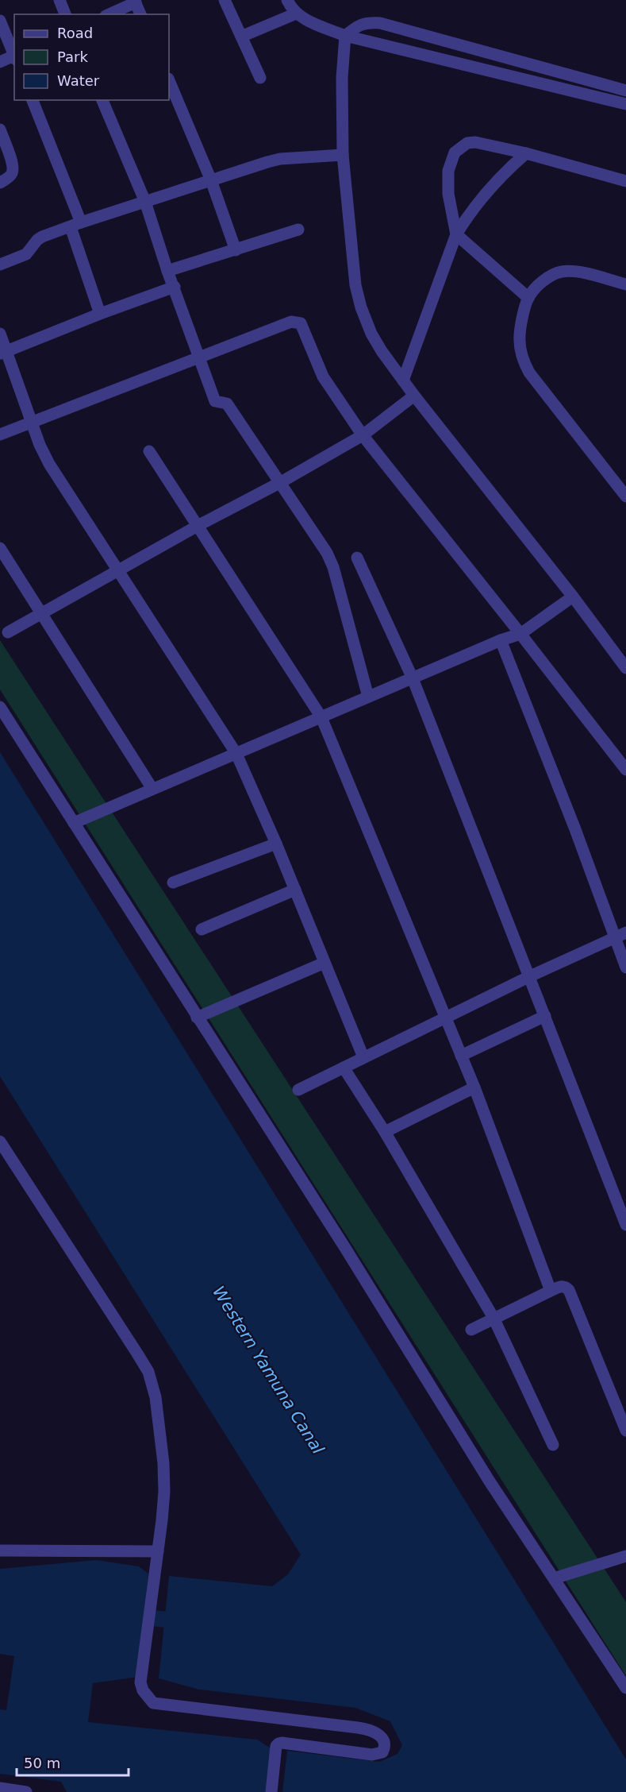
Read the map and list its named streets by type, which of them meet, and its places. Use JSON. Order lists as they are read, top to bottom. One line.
{"water":["Western Yamuna Canal"],"legend":["Road","Park","Water"],"scale_bar":"50 m"}
